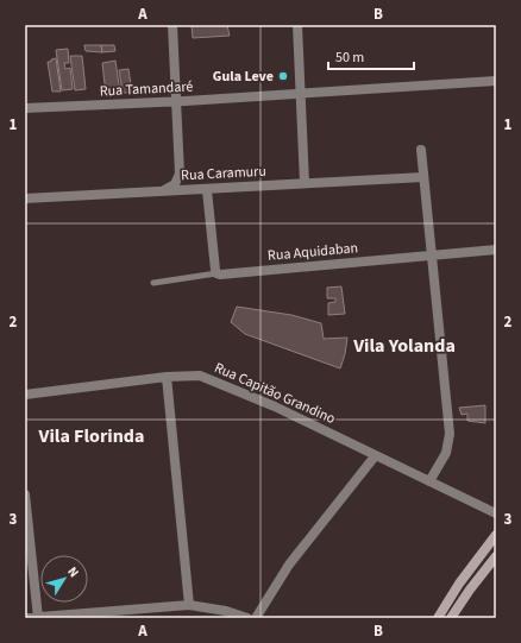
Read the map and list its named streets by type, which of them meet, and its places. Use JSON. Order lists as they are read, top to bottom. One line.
{"streets":{"street":["Rua Tamandaré","Rua Caramuru","Rua Aquidaban","Rua Capitão Grandino"]},"districts":["Vila Yolanda","Vila Florinda"],"places":["Gula Leve"],"scale_bar":"50 m","north":"top right","grid":{"columns":["A","B"],"rows":["1","2","3"]}}
